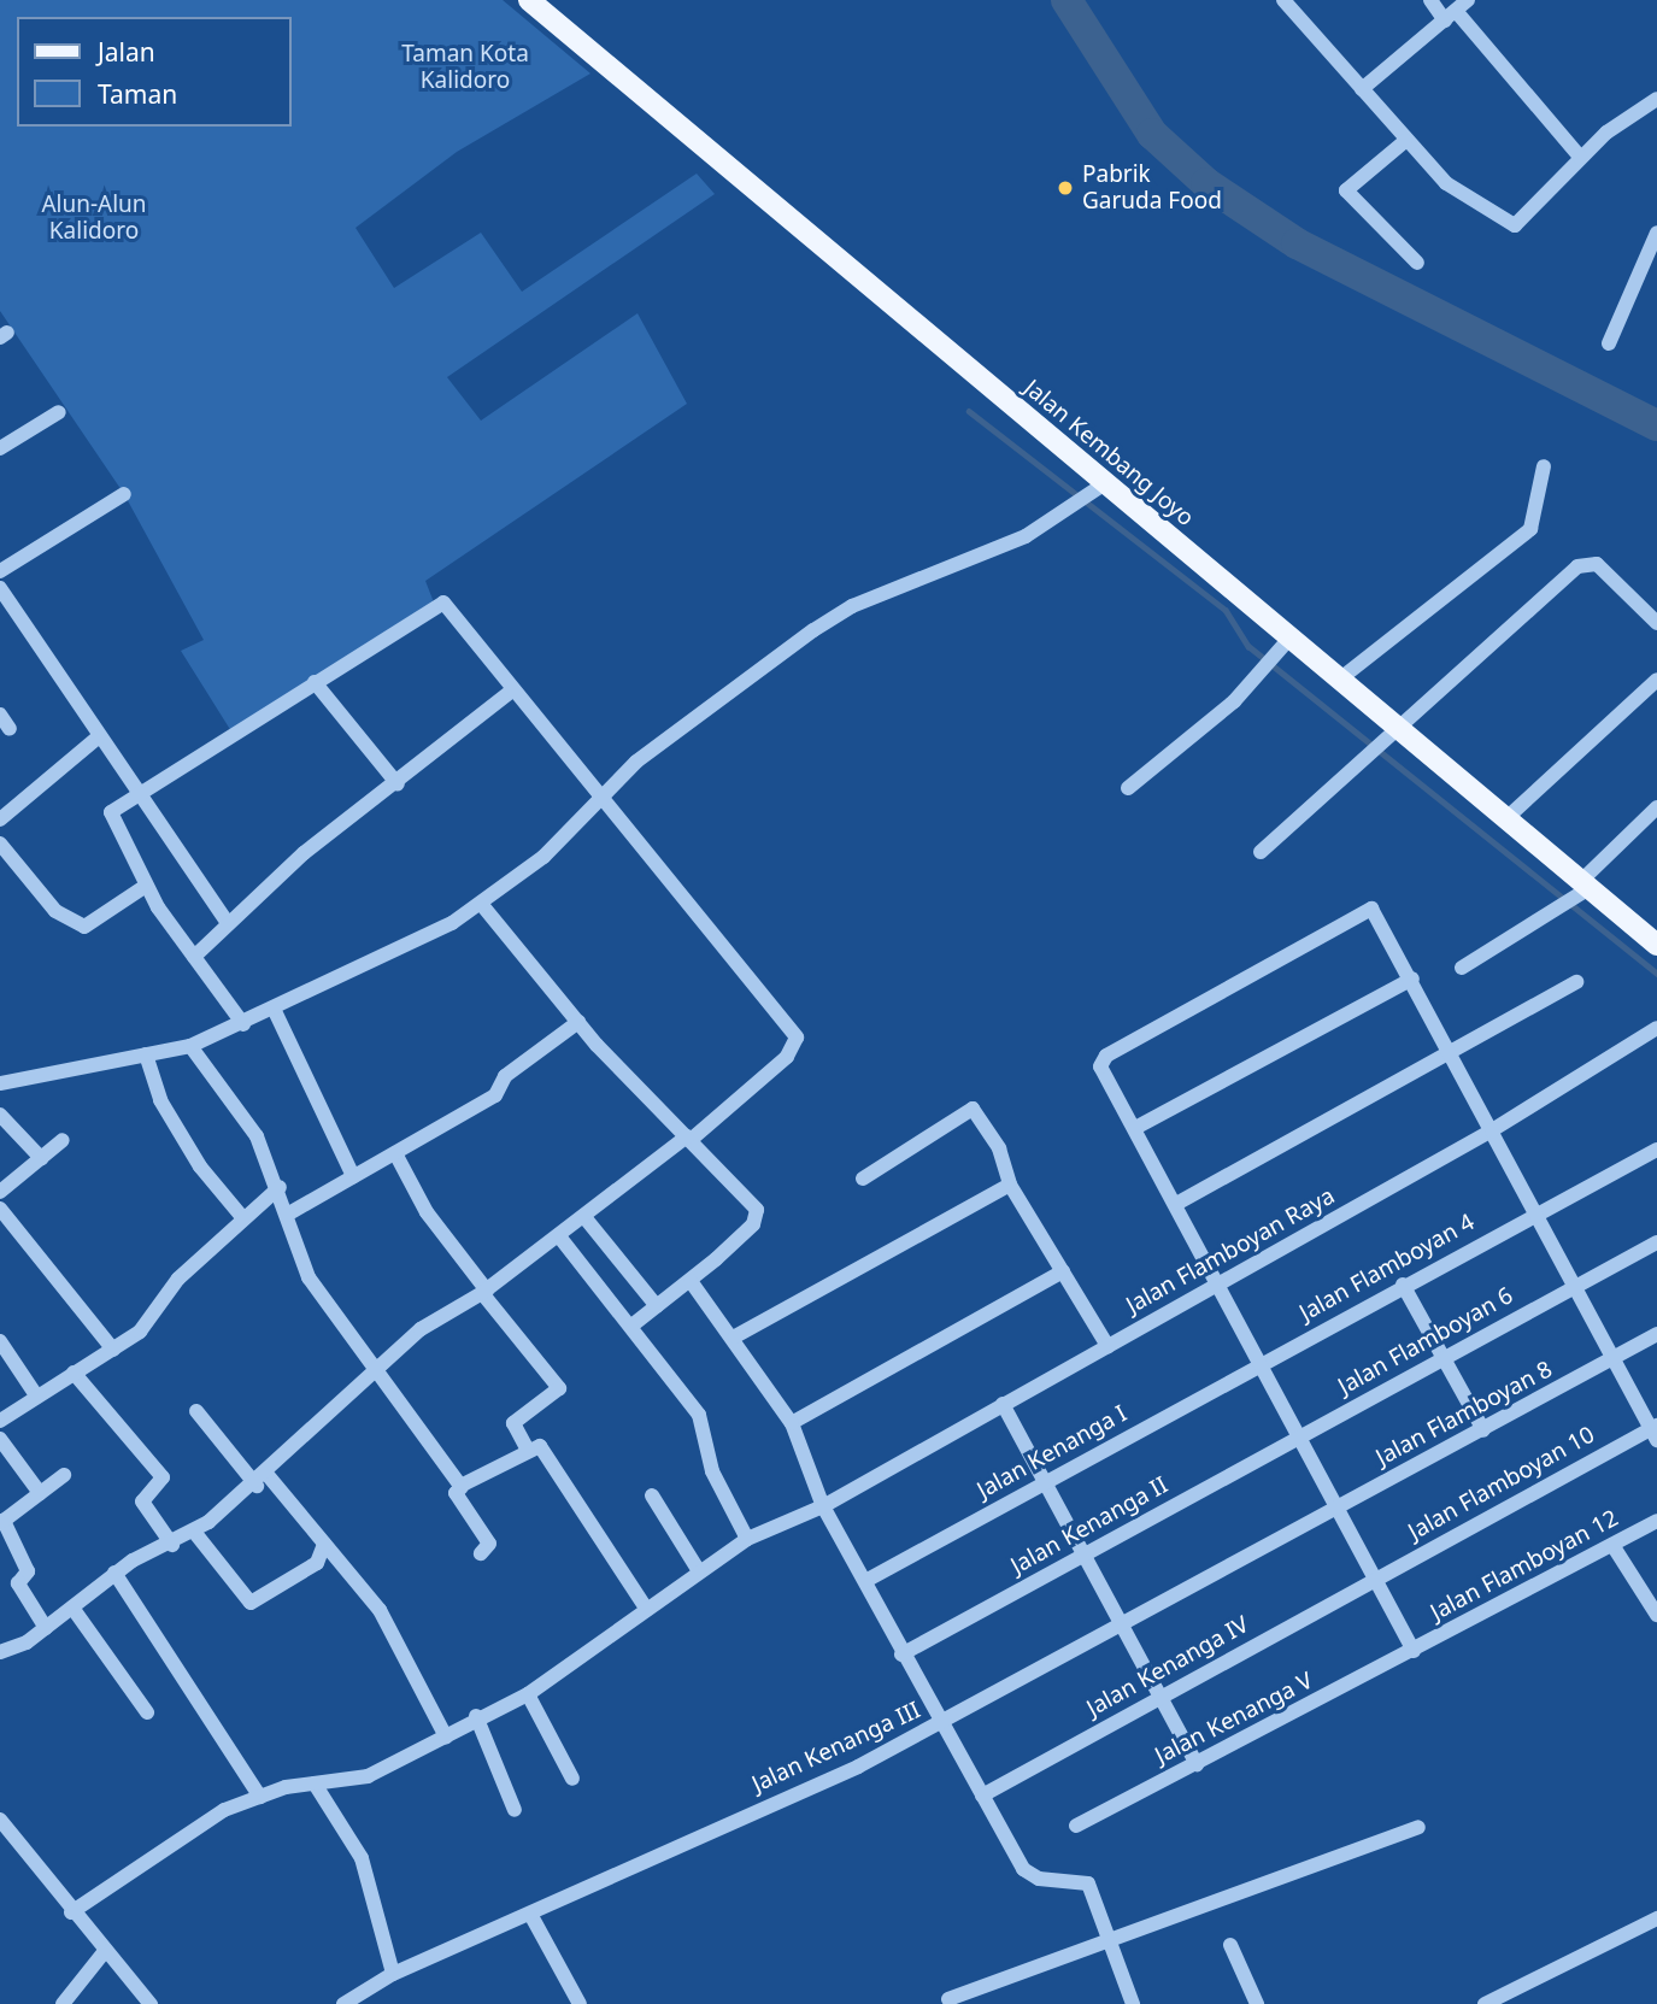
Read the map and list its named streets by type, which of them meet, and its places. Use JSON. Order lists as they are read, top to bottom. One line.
{"streets":{"main road":["Jalan Kembang Joyo"],"street":["Jalan Flamboyan Raya","Jalan Flamboyan 4","Jalan Flamboyan 6","Jalan Flamboyan 8","Jalan Kenanga I","Jalan Flamboyan 10","Jalan Kenanga II","Jalan Flamboyan 12","Jalan Kenanga IV","Jalan Kenanga V","Jalan Kenanga III"]},"crossings":[["Jalan Flamboyan 4","Jalan Kenanga I"],["Jalan Flamboyan 6","Jalan Kenanga II"],["Jalan Flamboyan 8","Jalan Kenanga III"],["Jalan Flamboyan 10","Jalan Kenanga IV"],["Jalan Flamboyan 12","Jalan Kenanga V"]],"parks":["Taman Kota Kalidoro","Alun-Alun Kalidoro"],"places":["Pabrik Garuda Food"],"legend":["Jalan","Taman"]}
